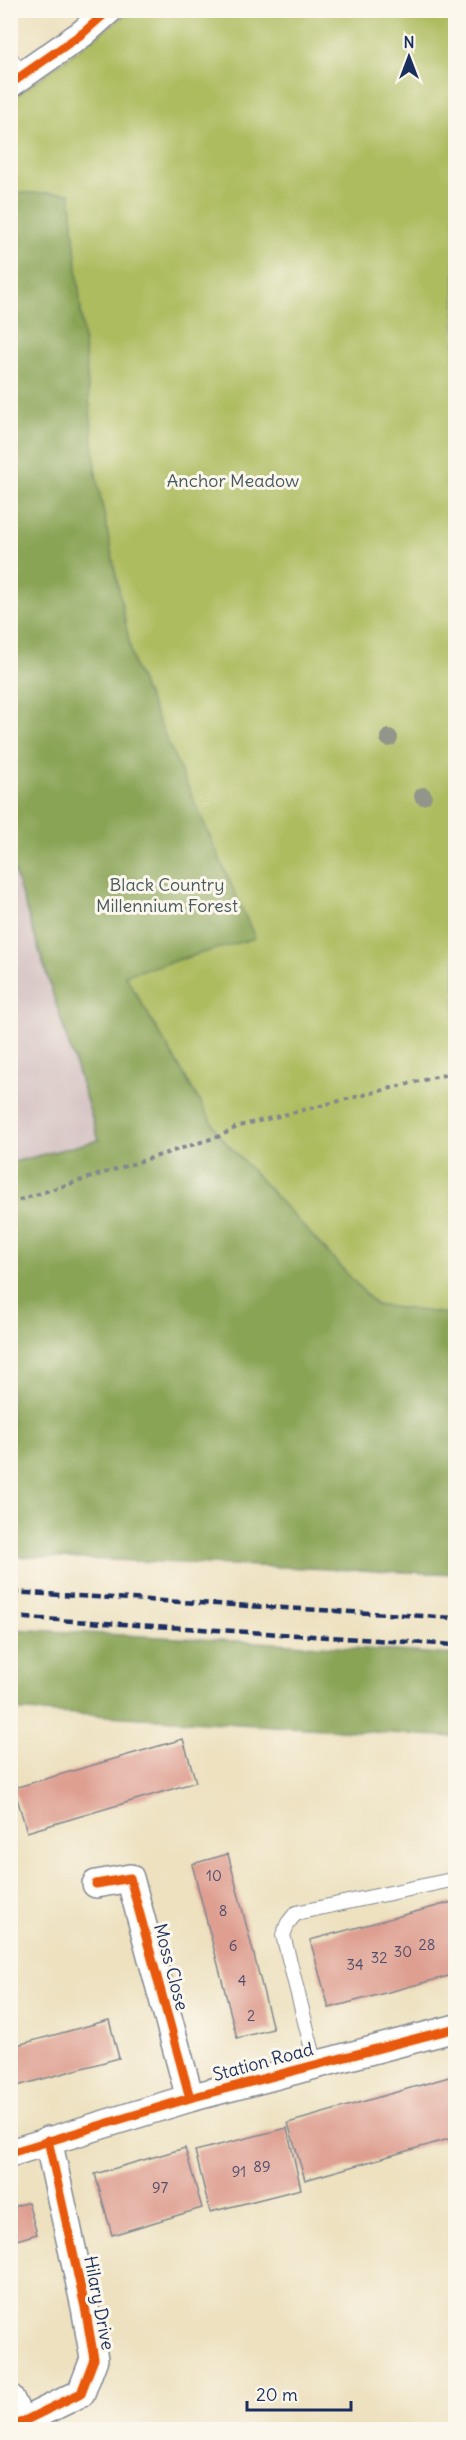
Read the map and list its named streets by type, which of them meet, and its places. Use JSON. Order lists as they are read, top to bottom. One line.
{"streets":{"street":["Moss Close","Station Road","Hilary Drive"]},"crossings":[["Moss Close","Station Road"],["Station Road","Hilary Drive"]],"parks":["Anchor Meadow","Black Country Millennium Forest"],"house_numbers":["10","8","28","6","30","32","34","4","2","89","91","97"],"scale_bar":"20 m","north":"top"}
